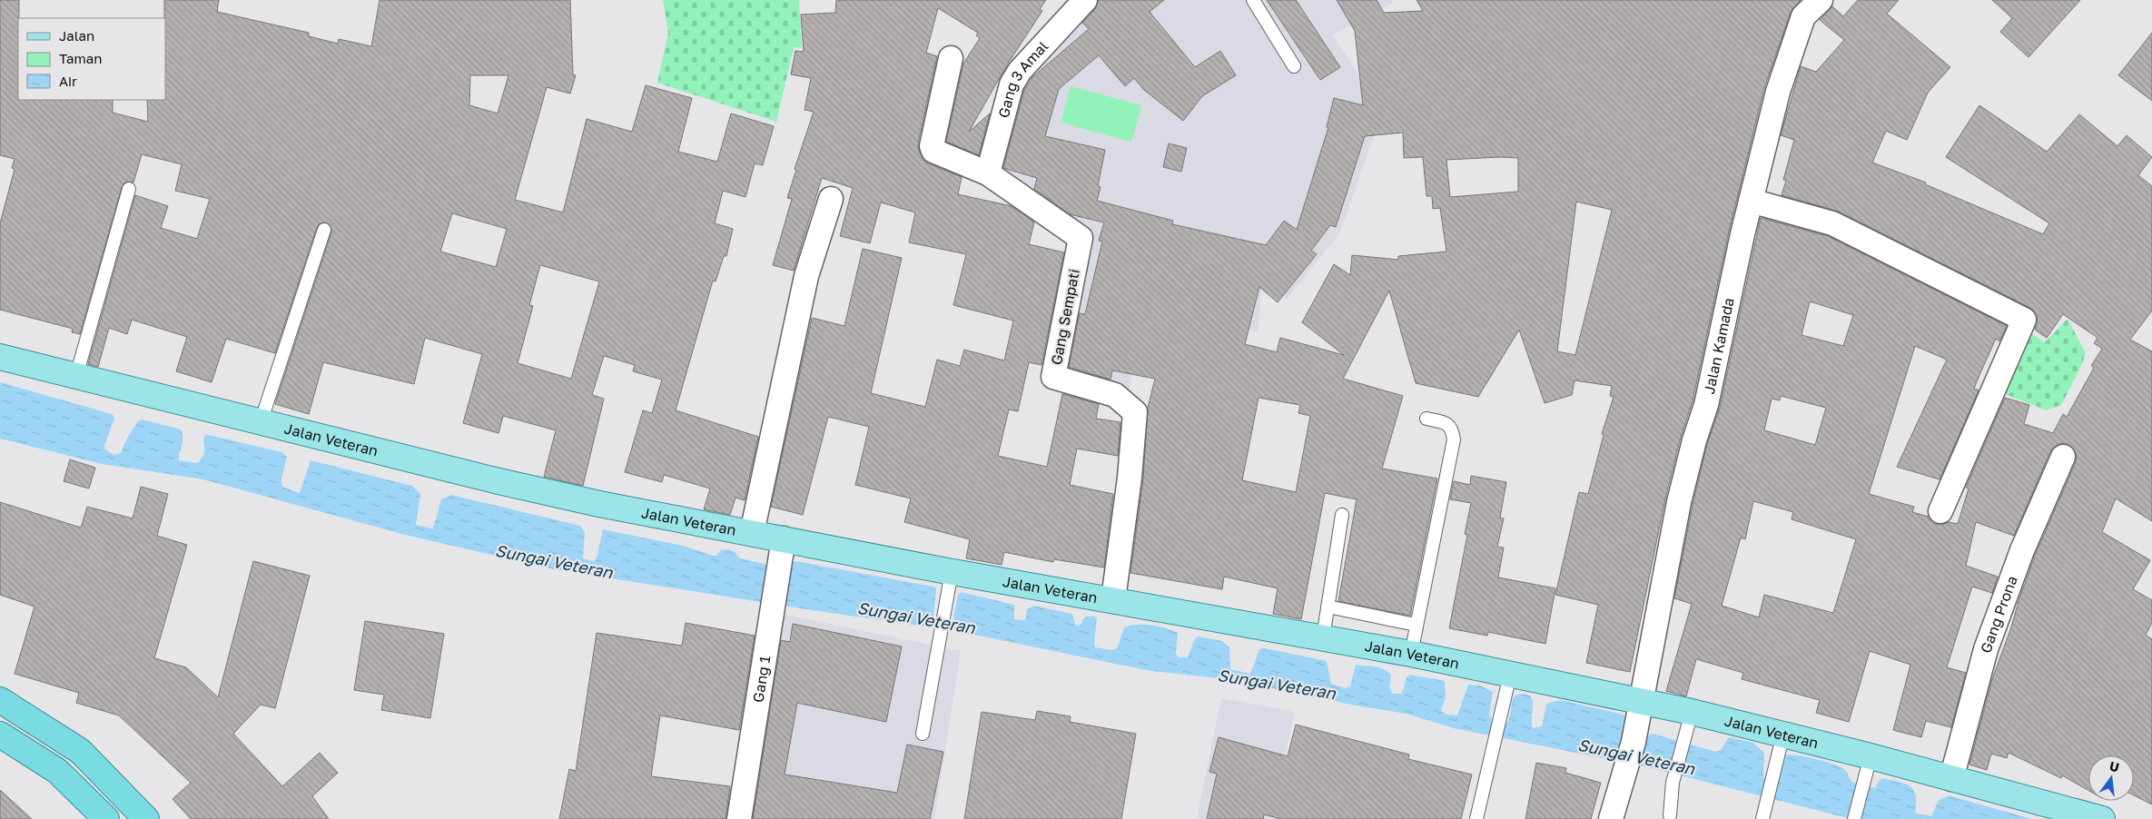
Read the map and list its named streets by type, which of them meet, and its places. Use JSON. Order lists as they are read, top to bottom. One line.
{"streets":{"main road":["Jalan Veteran"],"street":["Gang 3 Amal","Gang Sempati","Jalan Kamada","Gang Prona","Gang 1"]},"crossings":[["Gang 3 Amal","Gang Sempati"],["Gang Sempati","Jalan Veteran"],["Jalan Kamada","Jalan Veteran"],["Jalan Veteran","Gang Prona"],["Jalan Veteran","Gang 1"]],"water":["Sungai Veteran"],"legend":["Jalan","Taman","Air"],"north":"top"}
